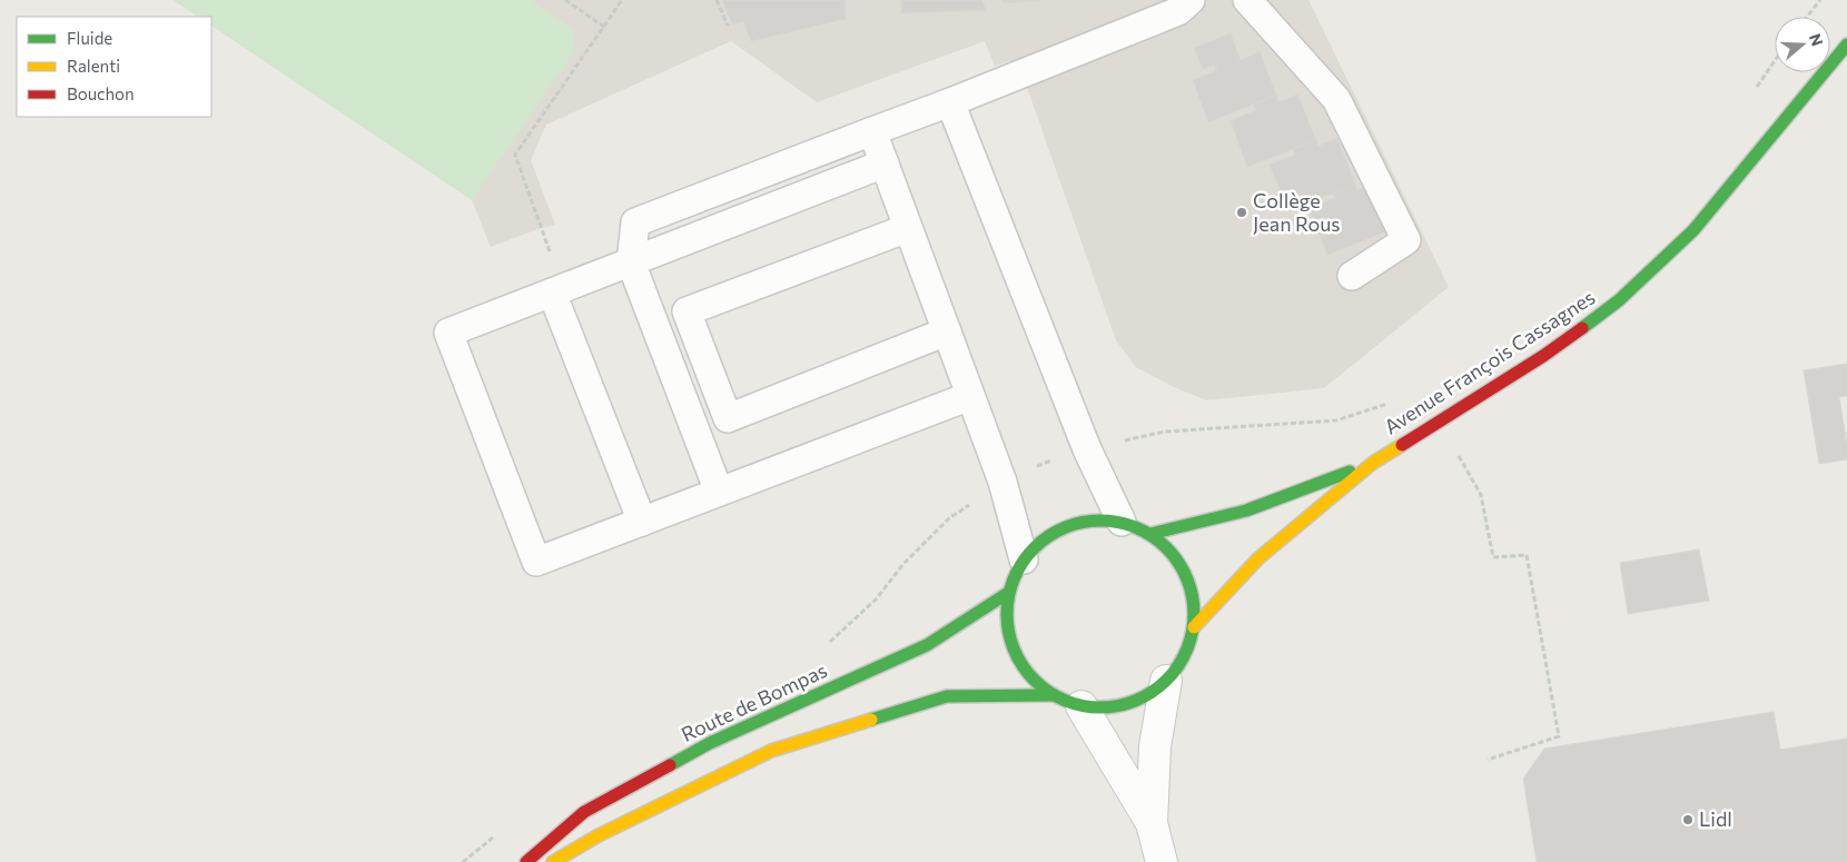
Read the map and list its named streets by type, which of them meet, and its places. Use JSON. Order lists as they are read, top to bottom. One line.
{"streets":{"main road":["Avenue François Cassagnes","Route de Bompas"]},"crossings":[["Avenue François Cassagnes","Route de Bompas"]],"places":["Collège Jean Rous","Lidl"],"legend":["Fluide","Ralenti","Bouchon"],"north":"right"}
